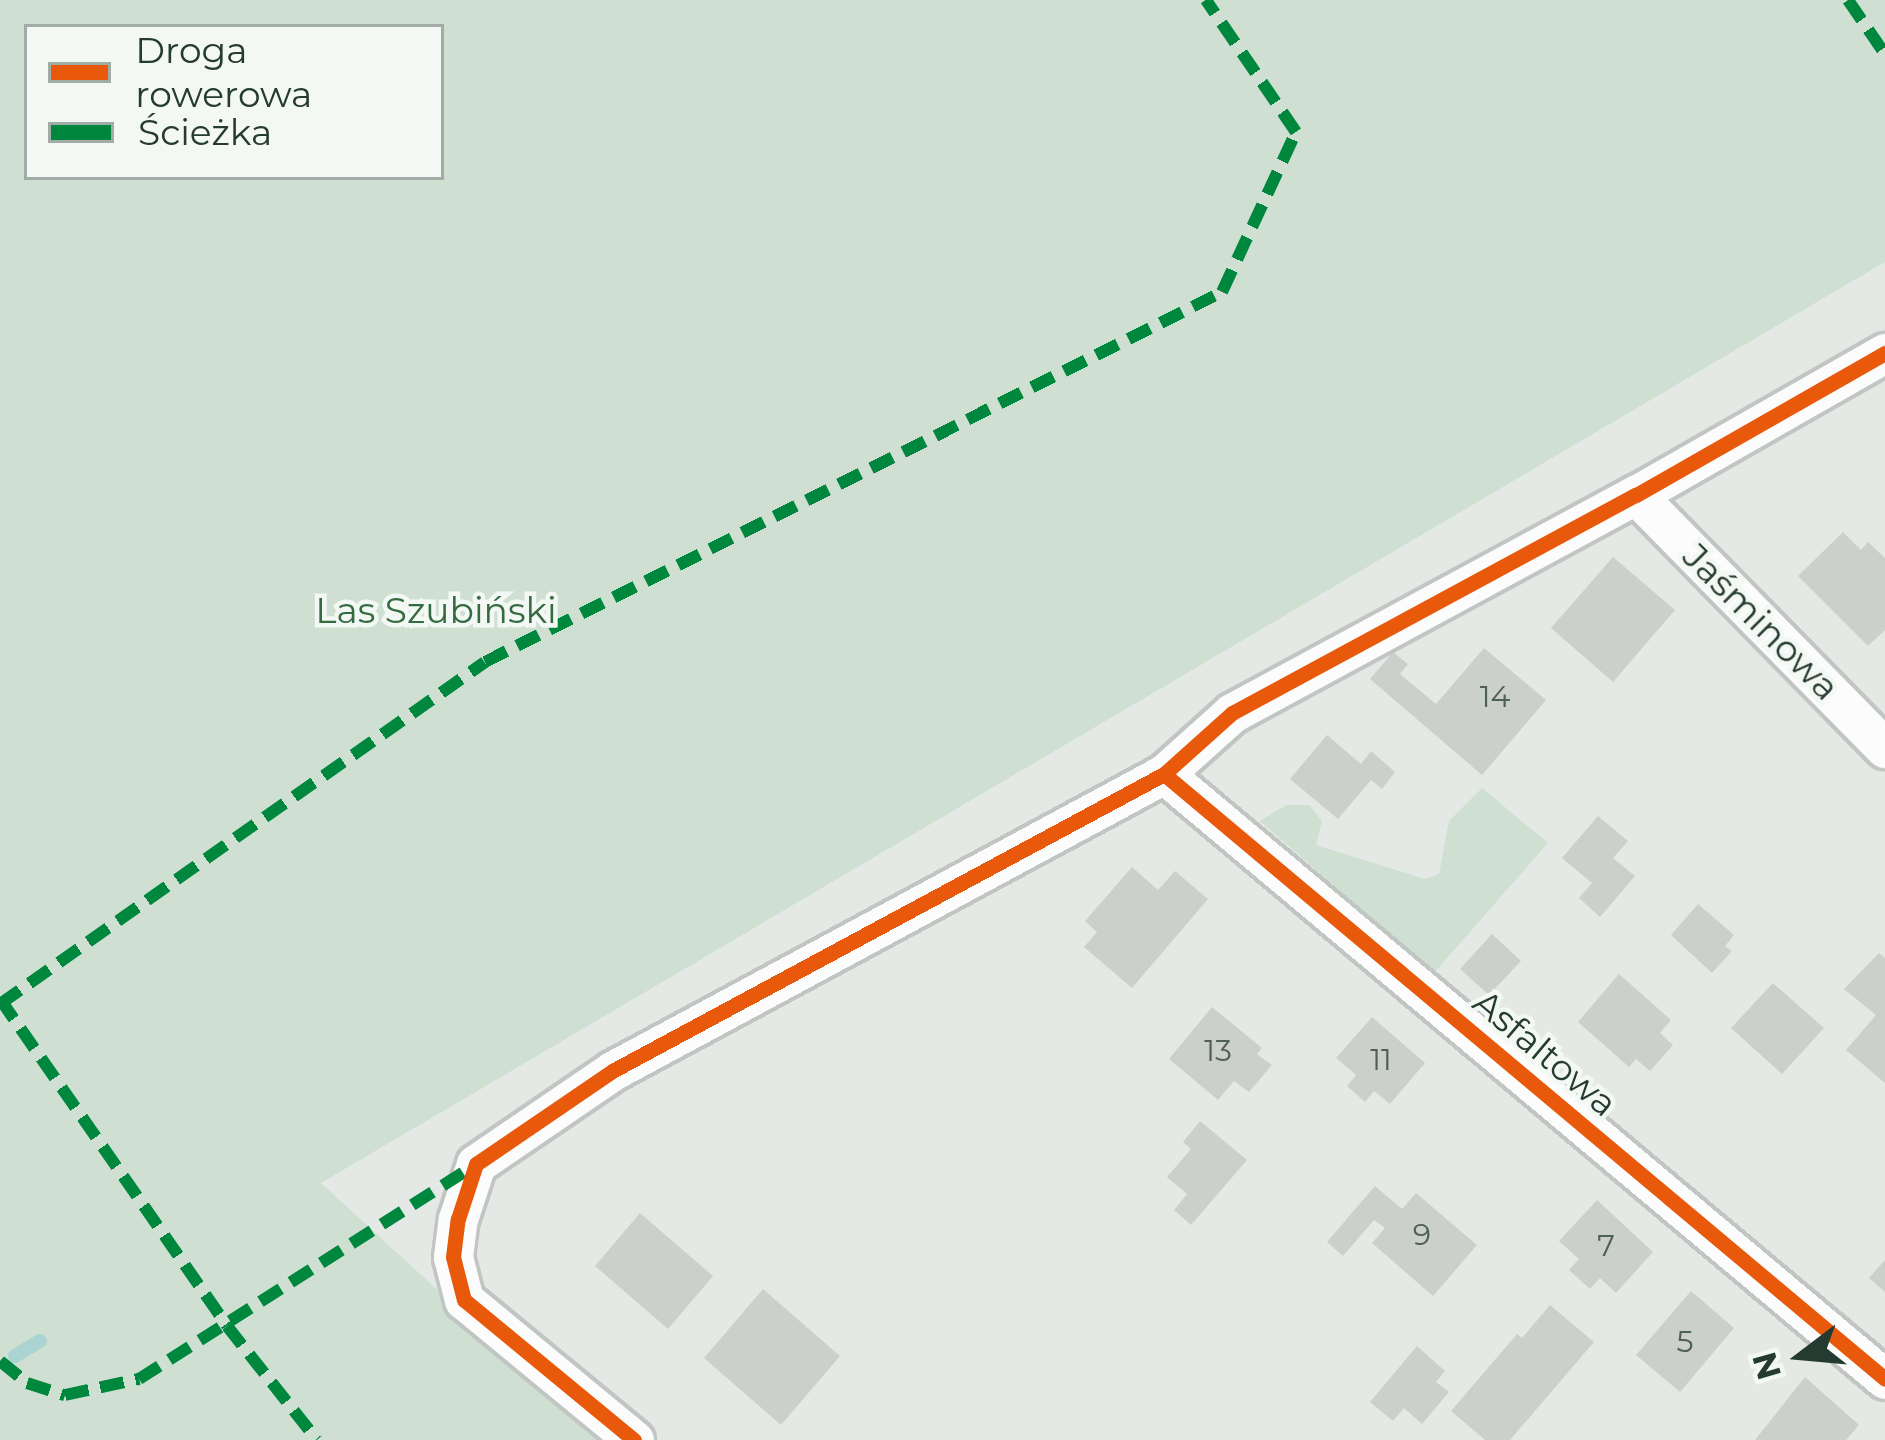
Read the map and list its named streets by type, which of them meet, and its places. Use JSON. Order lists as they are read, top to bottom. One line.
{"streets":{"street":["Jaśminowa","Asfaltowa"]},"parks":["Las Szubiński"],"house_numbers":["14","13","11","9","7","5"],"legend":["Droga rowerowa","Ścieżka"],"north":"left"}
